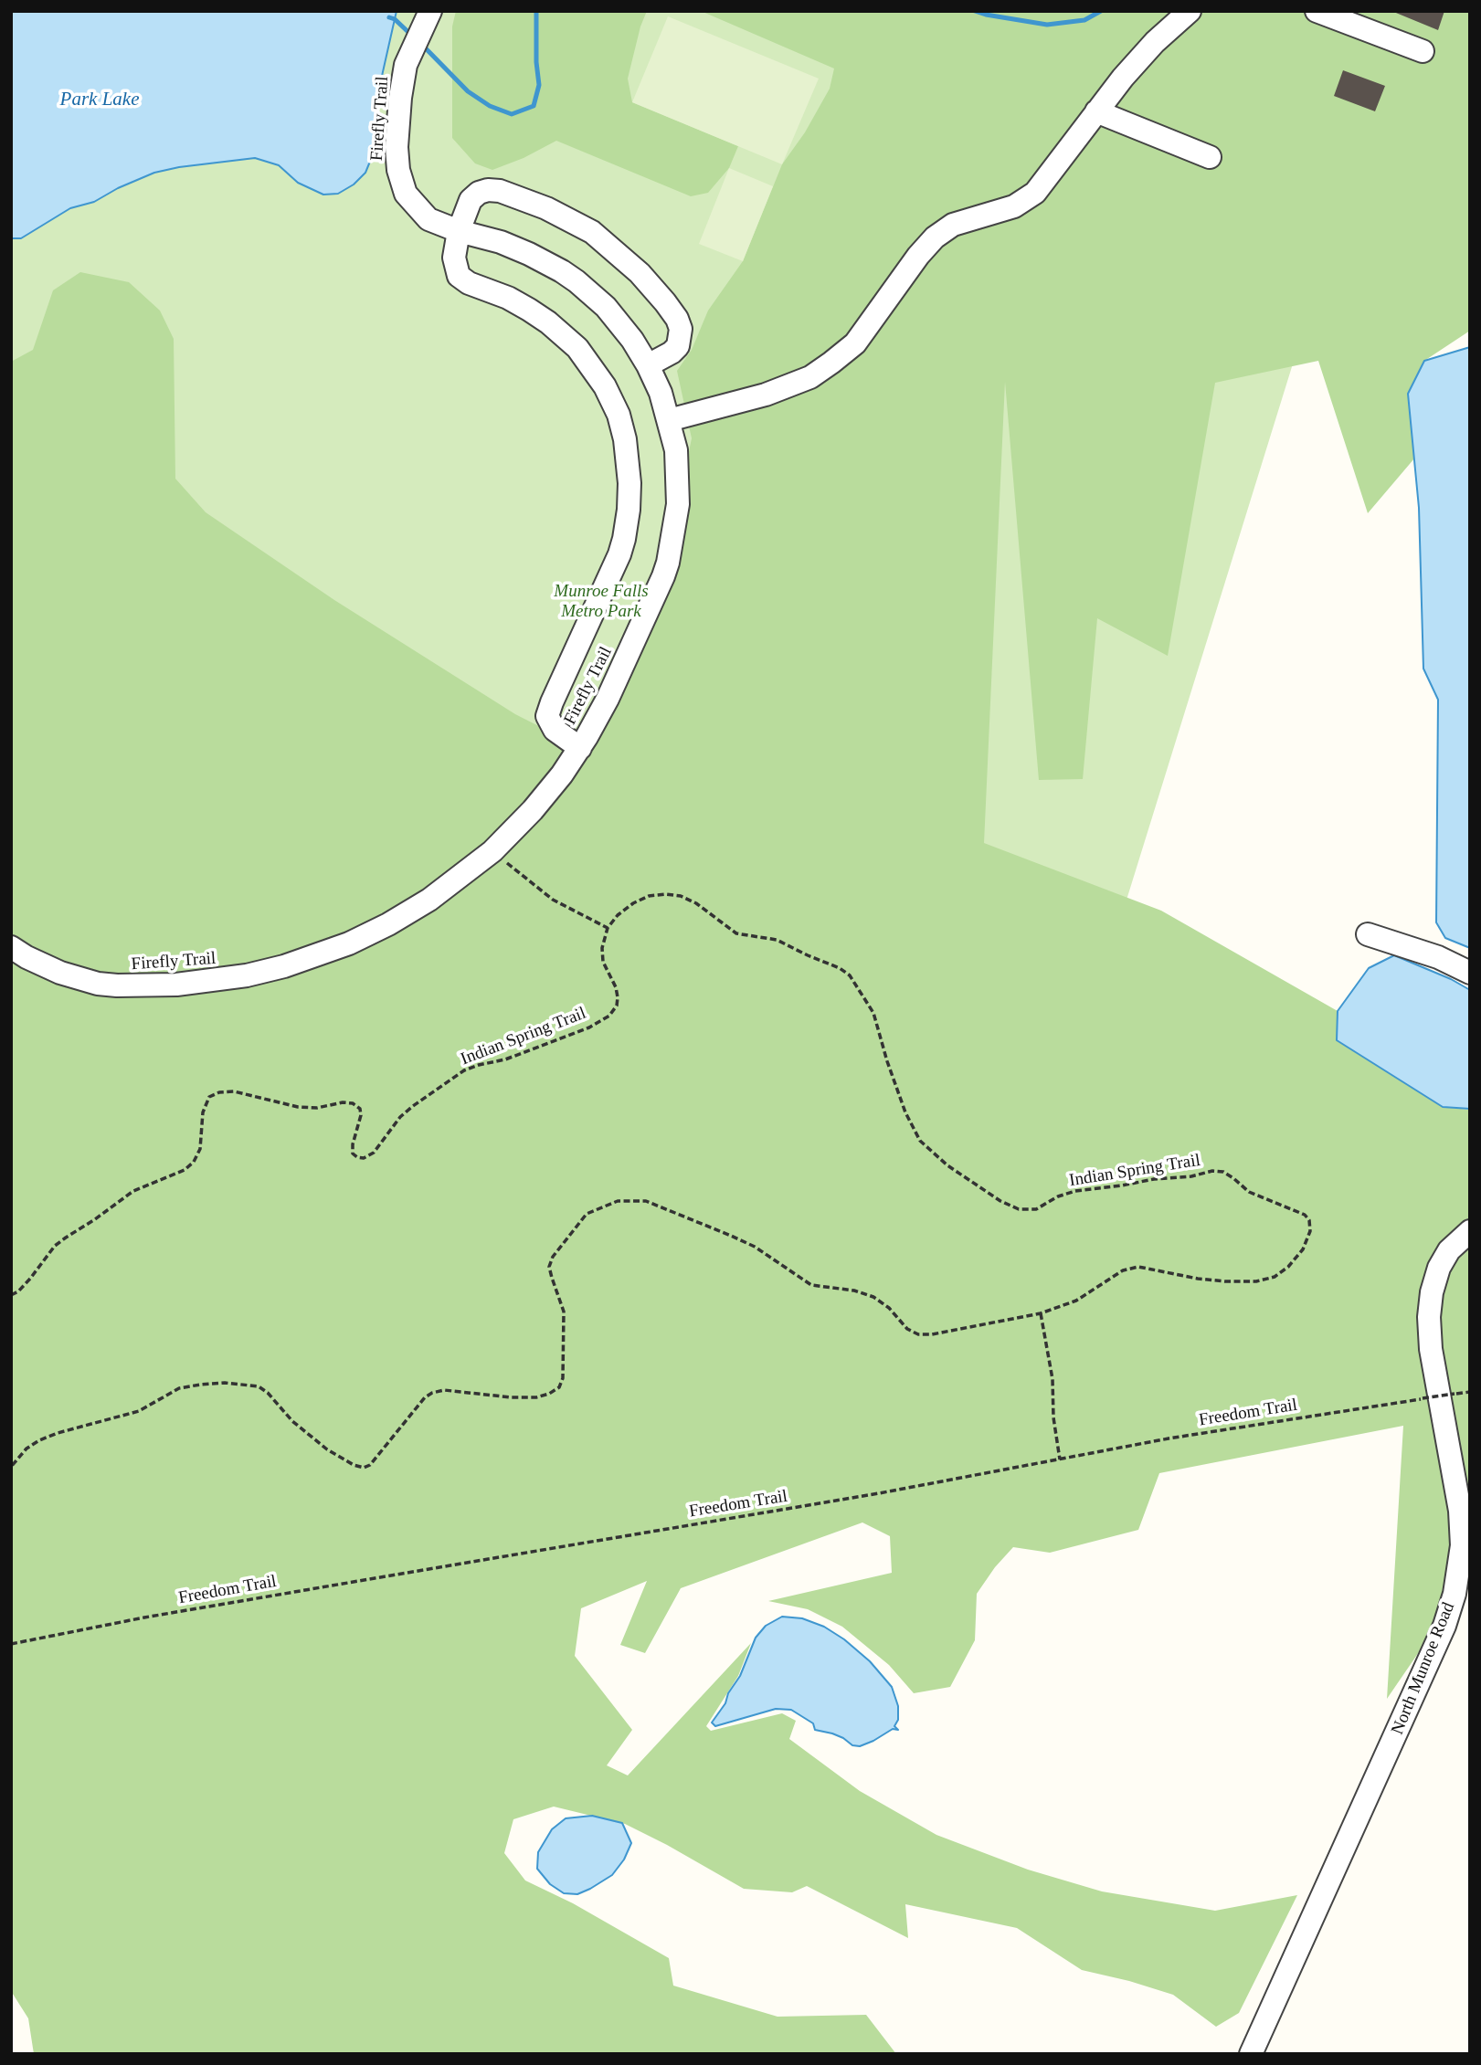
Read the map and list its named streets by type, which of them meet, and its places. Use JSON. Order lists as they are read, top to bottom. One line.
{"streets":{"street":["North Munroe Road"],"path":["Indian Spring Trail","Freedom Trail"]},"water":["Park Lake"],"parks":["Munroe Falls Metro Park"]}
